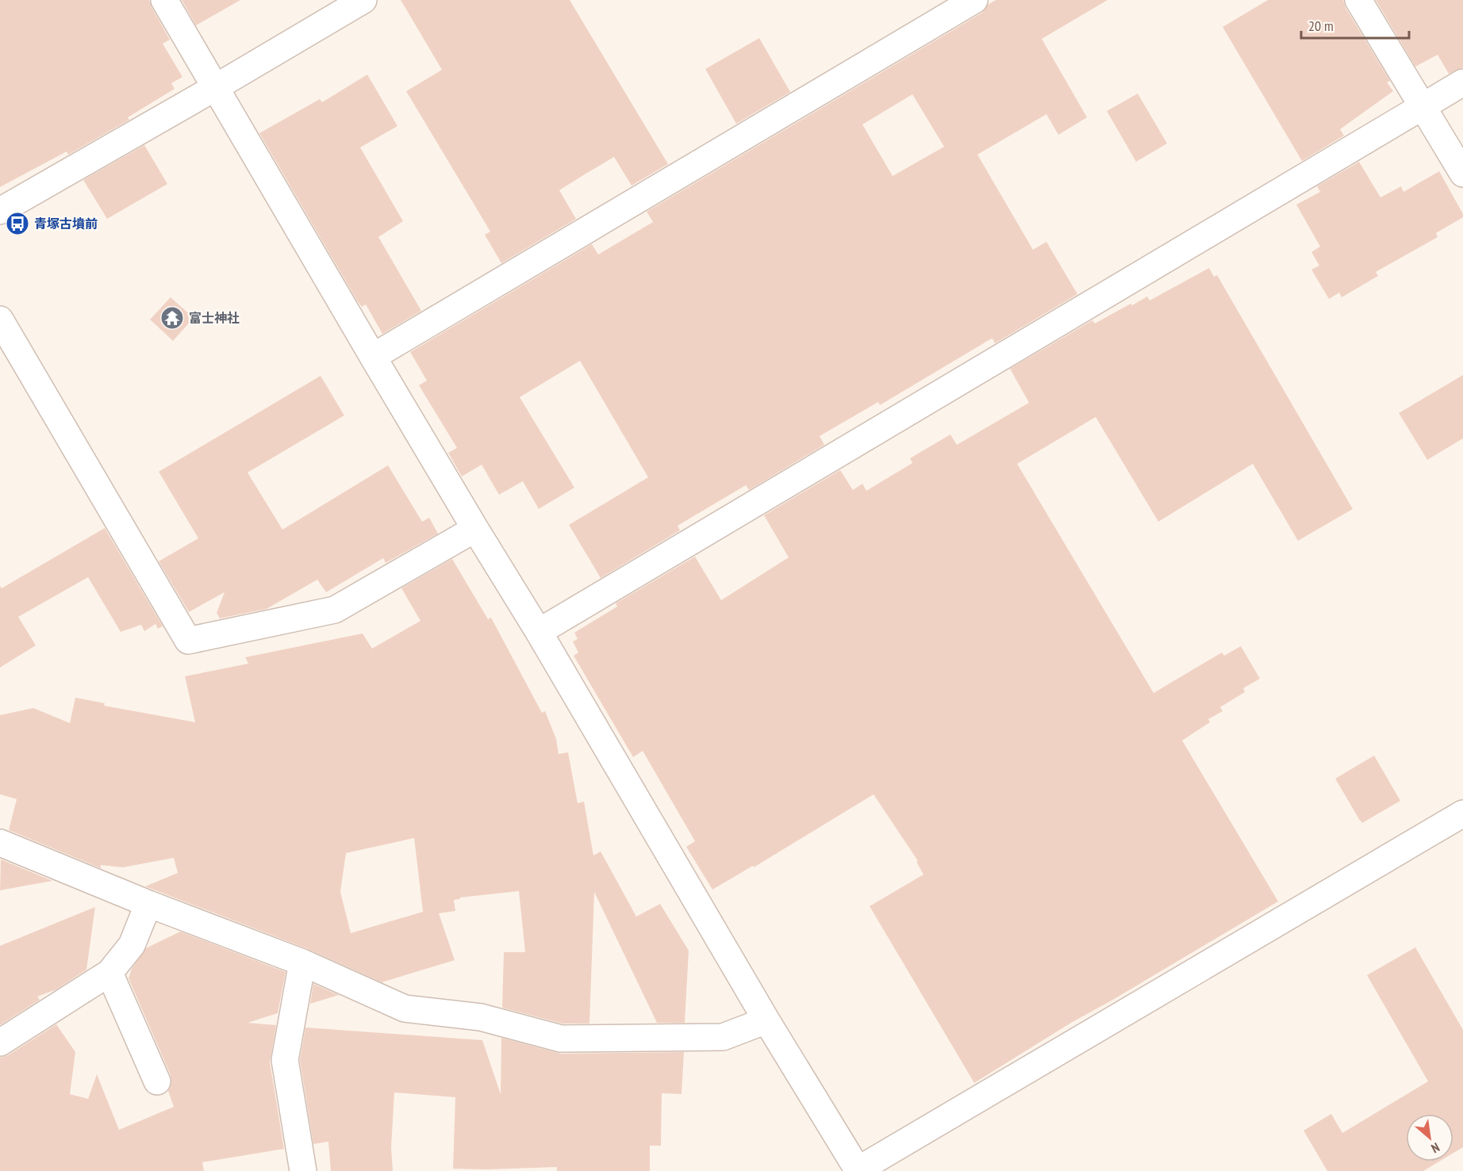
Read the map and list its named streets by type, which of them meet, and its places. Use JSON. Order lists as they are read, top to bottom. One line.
{"places":{"bus stop":["青塚古墳前"],"temple":["富士神社"]},"scale_bar":"20 m","north":"bottom right"}
